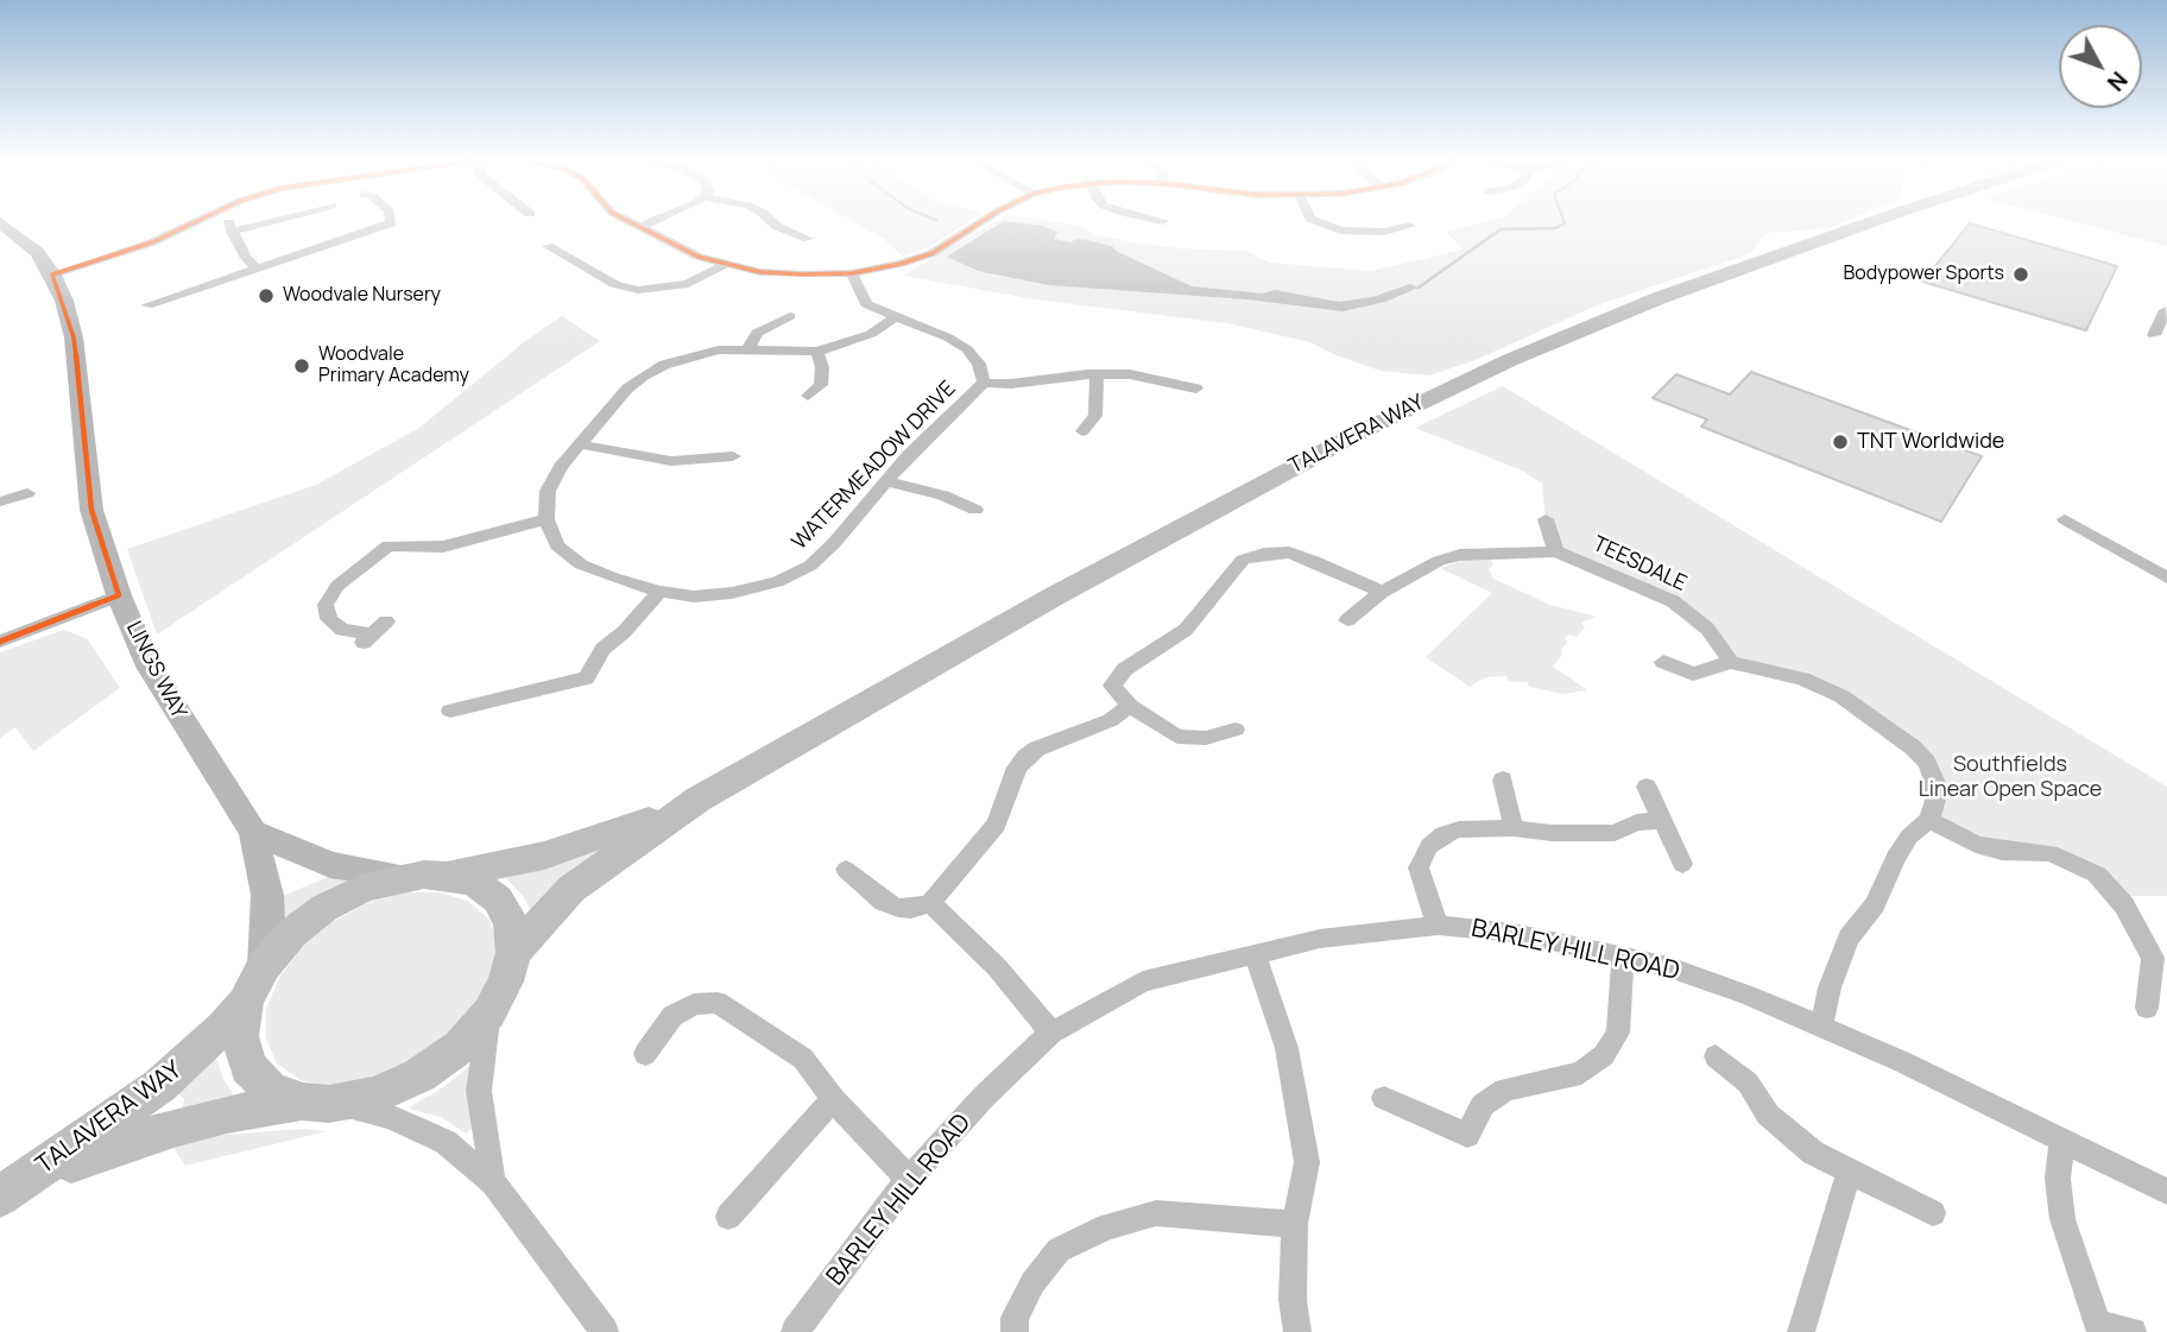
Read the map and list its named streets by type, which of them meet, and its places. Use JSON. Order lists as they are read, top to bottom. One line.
{"streets":{"main road":["TALAVERA WAY"],"street":["WATERMEADOW DRIVE","TEESDALE","LINGS WAY","BARLEY HILL ROAD"]},"crossings":[["TALAVERA WAY","LINGS WAY"]],"parks":["Southfields Linear Open Space"],"places":["Bodypower Sports","Woodvale Nursery","Woodvale Primary Academy","TNT Worldwide"],"north":"bottom right"}
